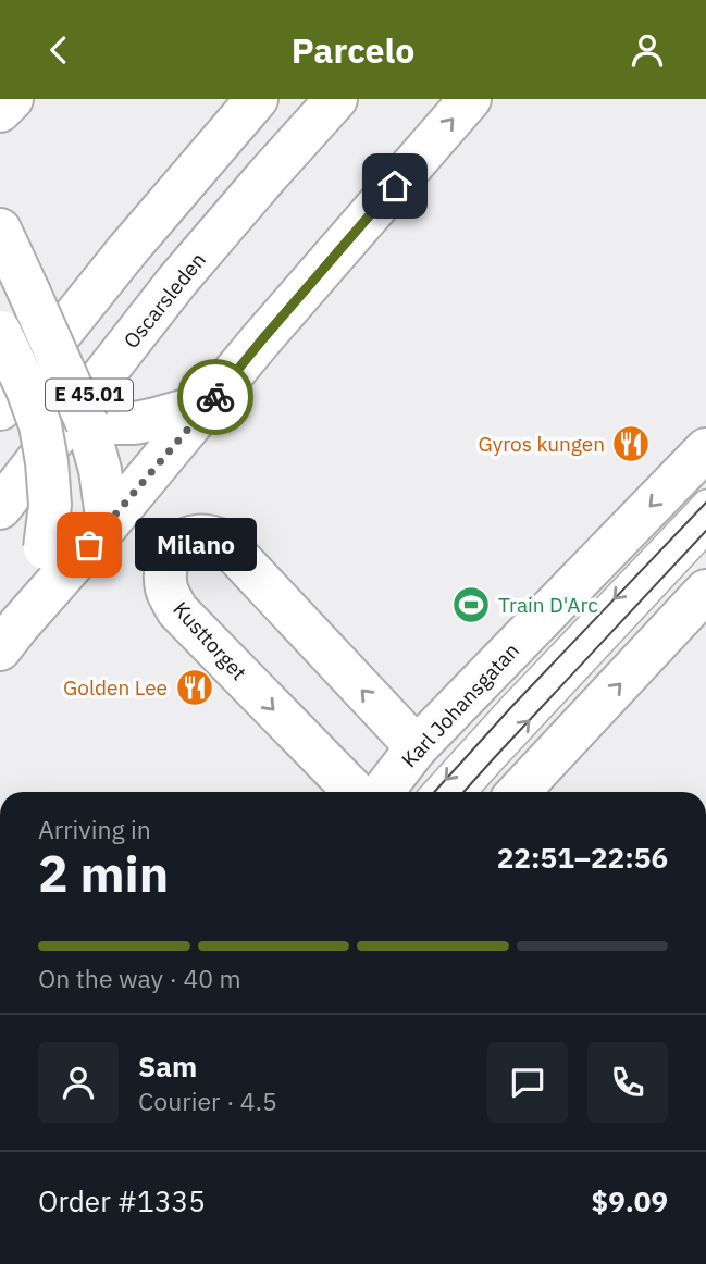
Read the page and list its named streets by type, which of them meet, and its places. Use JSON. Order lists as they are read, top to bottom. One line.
{"streets":{"main road":["Oscarsleden","E 45.01","Kusttorget","Karl Johansgatan"]},"crossings":[["Kusttorget","Karl Johansgatan"]],"places":{"restaurant":["Gyros kungen","Golden Lee"],"other":["Milano"],"sports":["Train D'Arc"]},"page":{"header":"Parcelo","bubble":"Milano","heading":["2 min","Arriving in","22:51–22:56"],"panel":["Sam","Courier · 4.5","Order #1335","$9.09"],"bar":"On the way · 40 m"}}
